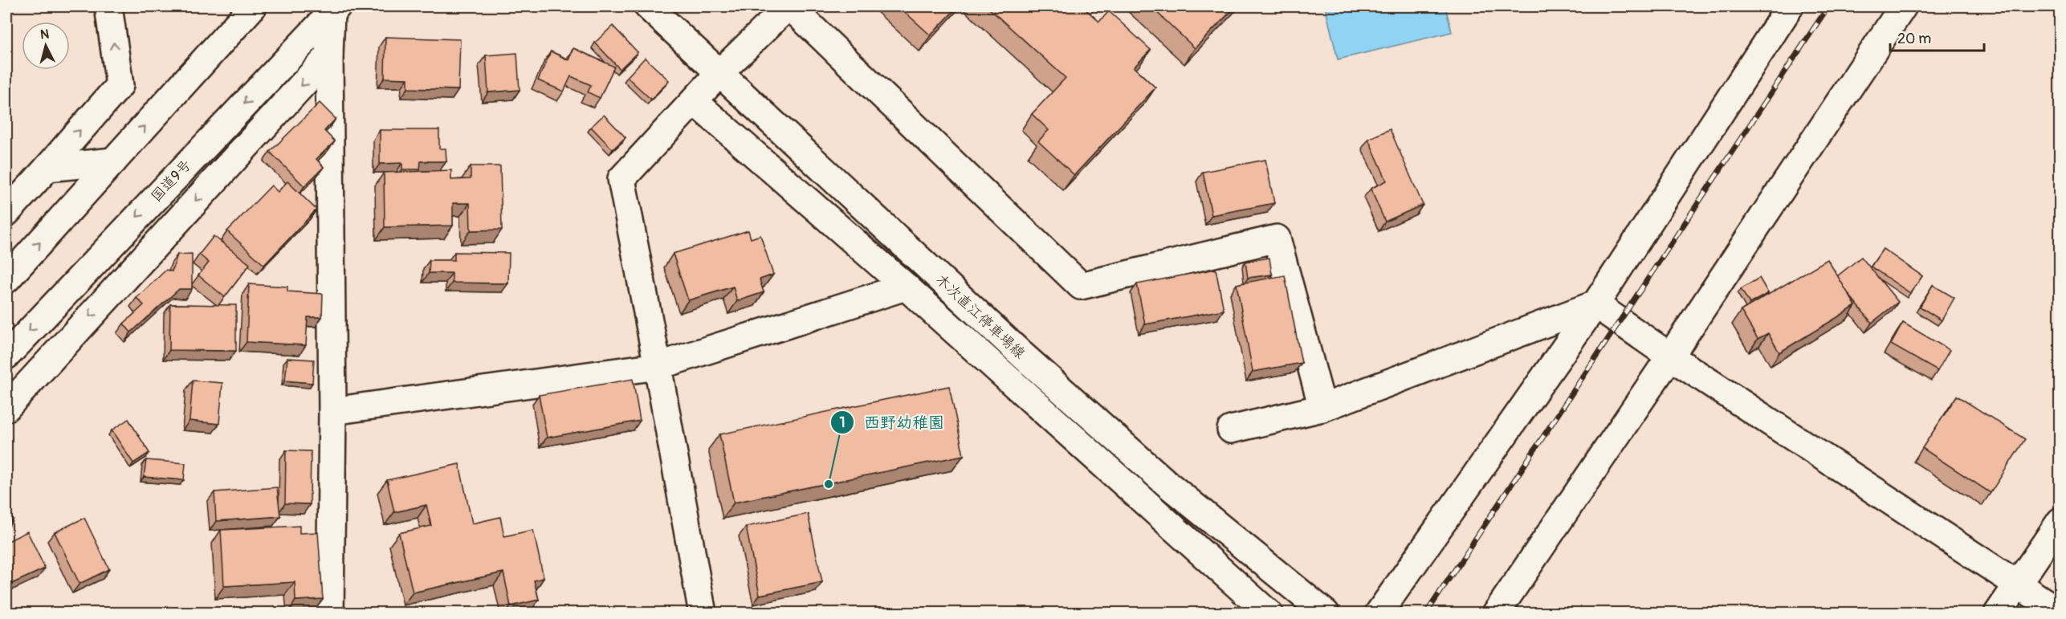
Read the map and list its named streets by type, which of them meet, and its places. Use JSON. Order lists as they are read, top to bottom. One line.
{"streets":{"main road":["国道9号","木次直江停車場線"]},"places":["西野幼稚園"],"scale_bar":"20 m","north":"top"}
